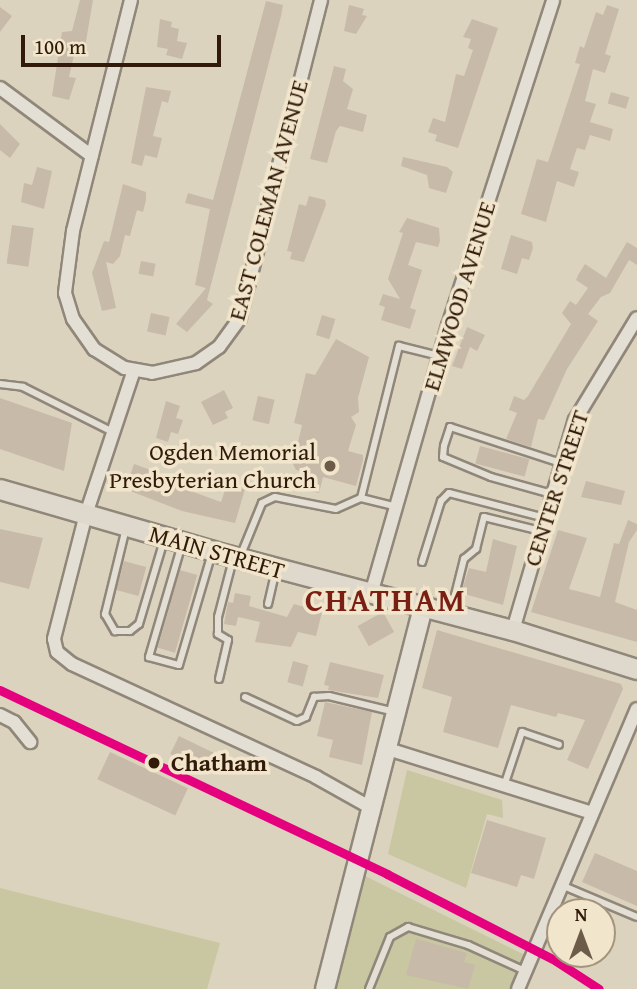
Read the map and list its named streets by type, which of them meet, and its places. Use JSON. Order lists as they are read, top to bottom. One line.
{"streets":{"main road":["MAIN STREET"],"street":["EAST COLEMAN AVENUE","ELMWOOD AVENUE","CENTER STREET"]},"crossings":[["ELMWOOD AVENUE","MAIN STREET"],["CENTER STREET","MAIN STREET"]],"districts":["CHATHAM"],"places":["Ogden Memorial Presbyterian Church","Chatham"],"scale_bar":"100 m","north":"top"}
